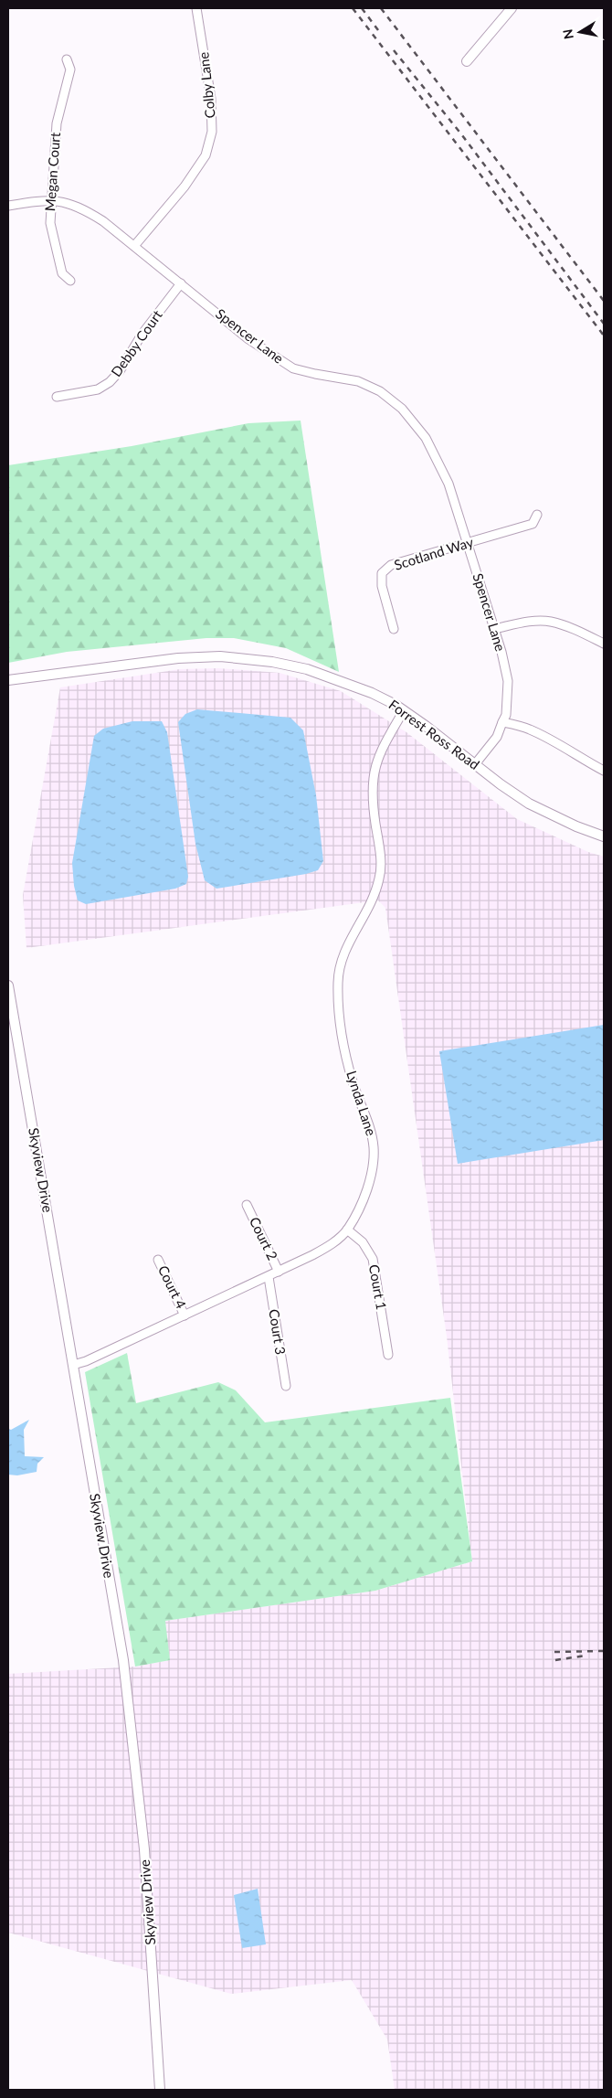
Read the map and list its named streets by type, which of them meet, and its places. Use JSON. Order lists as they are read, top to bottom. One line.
{"streets":{"street":["Colby Lane","Megan Court","Spencer Lane","Debby Court","Scotland Way","Forrest Ross Road","Lynda Lane","Skyview Drive","Court 2","Court 4","Court 1","Court 3"]},"crossings":[["Colby Lane","Spencer Lane"],["Megan Court","Spencer Lane"],["Spencer Lane","Debby Court"],["Spencer Lane","Scotland Way"],["Spencer Lane","Forrest Ross Road"],["Forrest Ross Road","Lynda Lane"],["Lynda Lane","Skyview Drive"],["Lynda Lane","Court 2"],["Lynda Lane","Court 4"],["Lynda Lane","Court 1"],["Lynda Lane","Court 3"]],"north":"left"}
